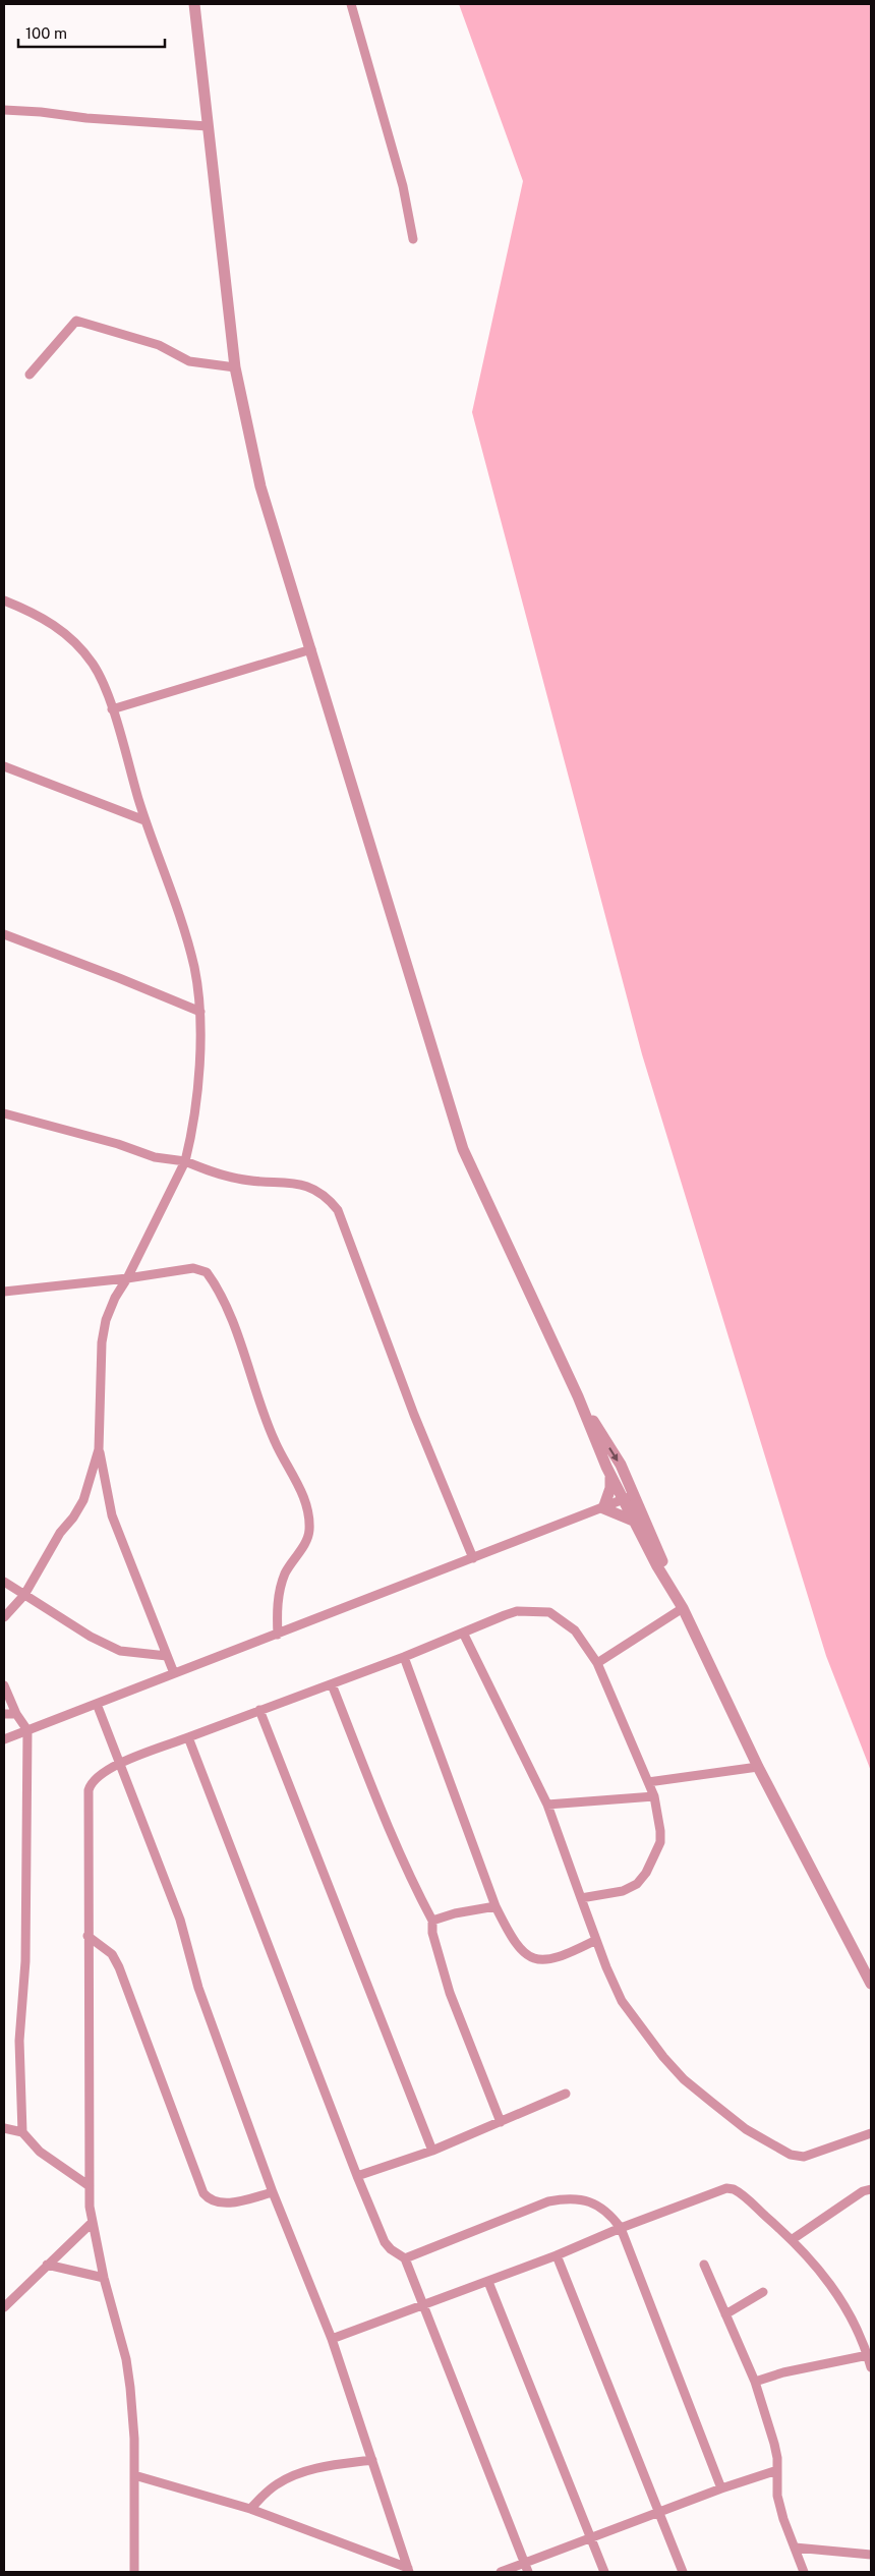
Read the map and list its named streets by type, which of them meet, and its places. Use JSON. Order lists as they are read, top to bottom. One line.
{"scale_bar":"100 m"}
